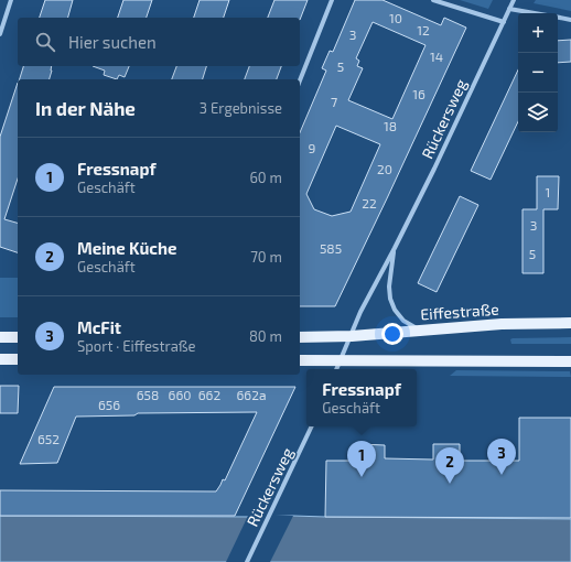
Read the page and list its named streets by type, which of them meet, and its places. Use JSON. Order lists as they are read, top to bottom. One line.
{"streets":{"main road":["Eiffestraße"],"street":["Rückersweg"]},"crossings":[["Rückersweg","Eiffestraße"]],"house_numbers":["10","12","3","14","5","16","7","18","9","20","1","22","3","585","5","658","660","662","662a","656","652"],"page":{"map_buttons":["+","−"],"search":"Hier suchen","heading":["In der Nähe","3 Ergebnisse"],"list":[{"mark":"1","name":"Fressnapf","note":"Geschäft","value":"60 m"},{"mark":"2","name":"Meine Küche","note":"Geschäft","value":"70 m"},{"mark":"3","name":"McFit","note":"Sport · Eiffestraße","value":"80 m"}],"popup":["Fressnapf","Geschäft"],"pins":["3","1","2"]}}
